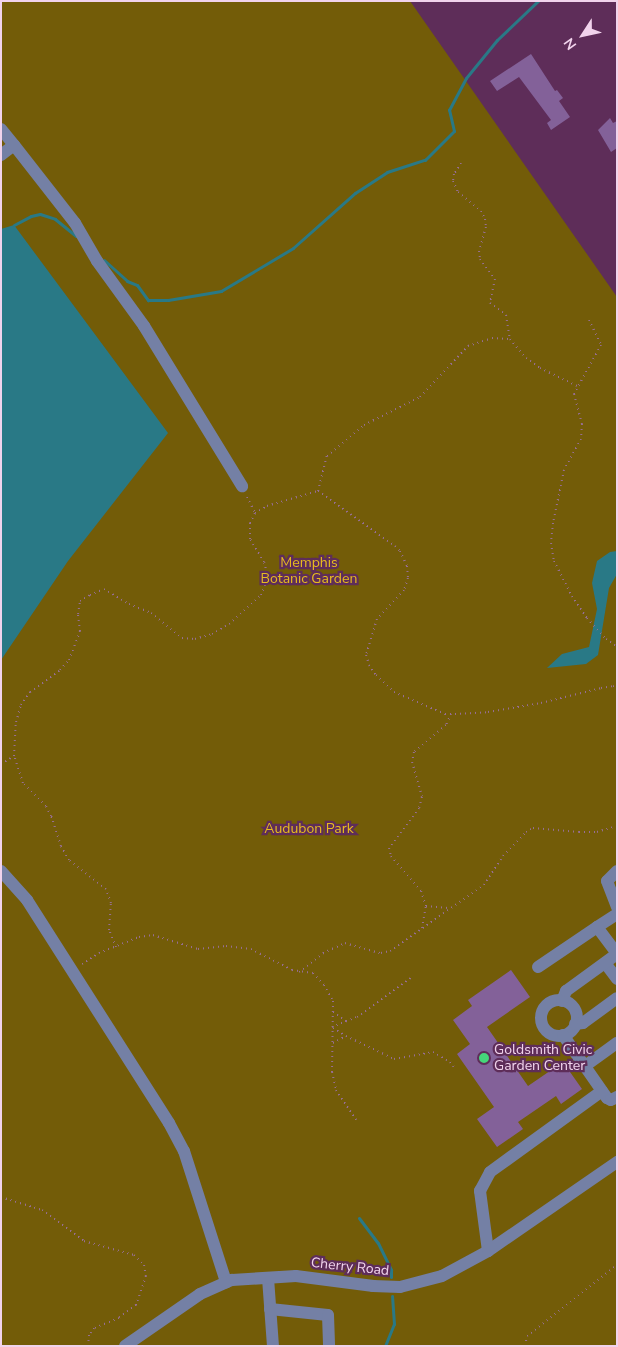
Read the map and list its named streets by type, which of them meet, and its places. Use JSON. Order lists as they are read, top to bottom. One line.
{"streets":{"street":["Cherry Road"]},"parks":["Memphis Botanic Garden","Audubon Park"],"places":["Goldsmith Civic Garden Center"],"north":"bottom left"}
